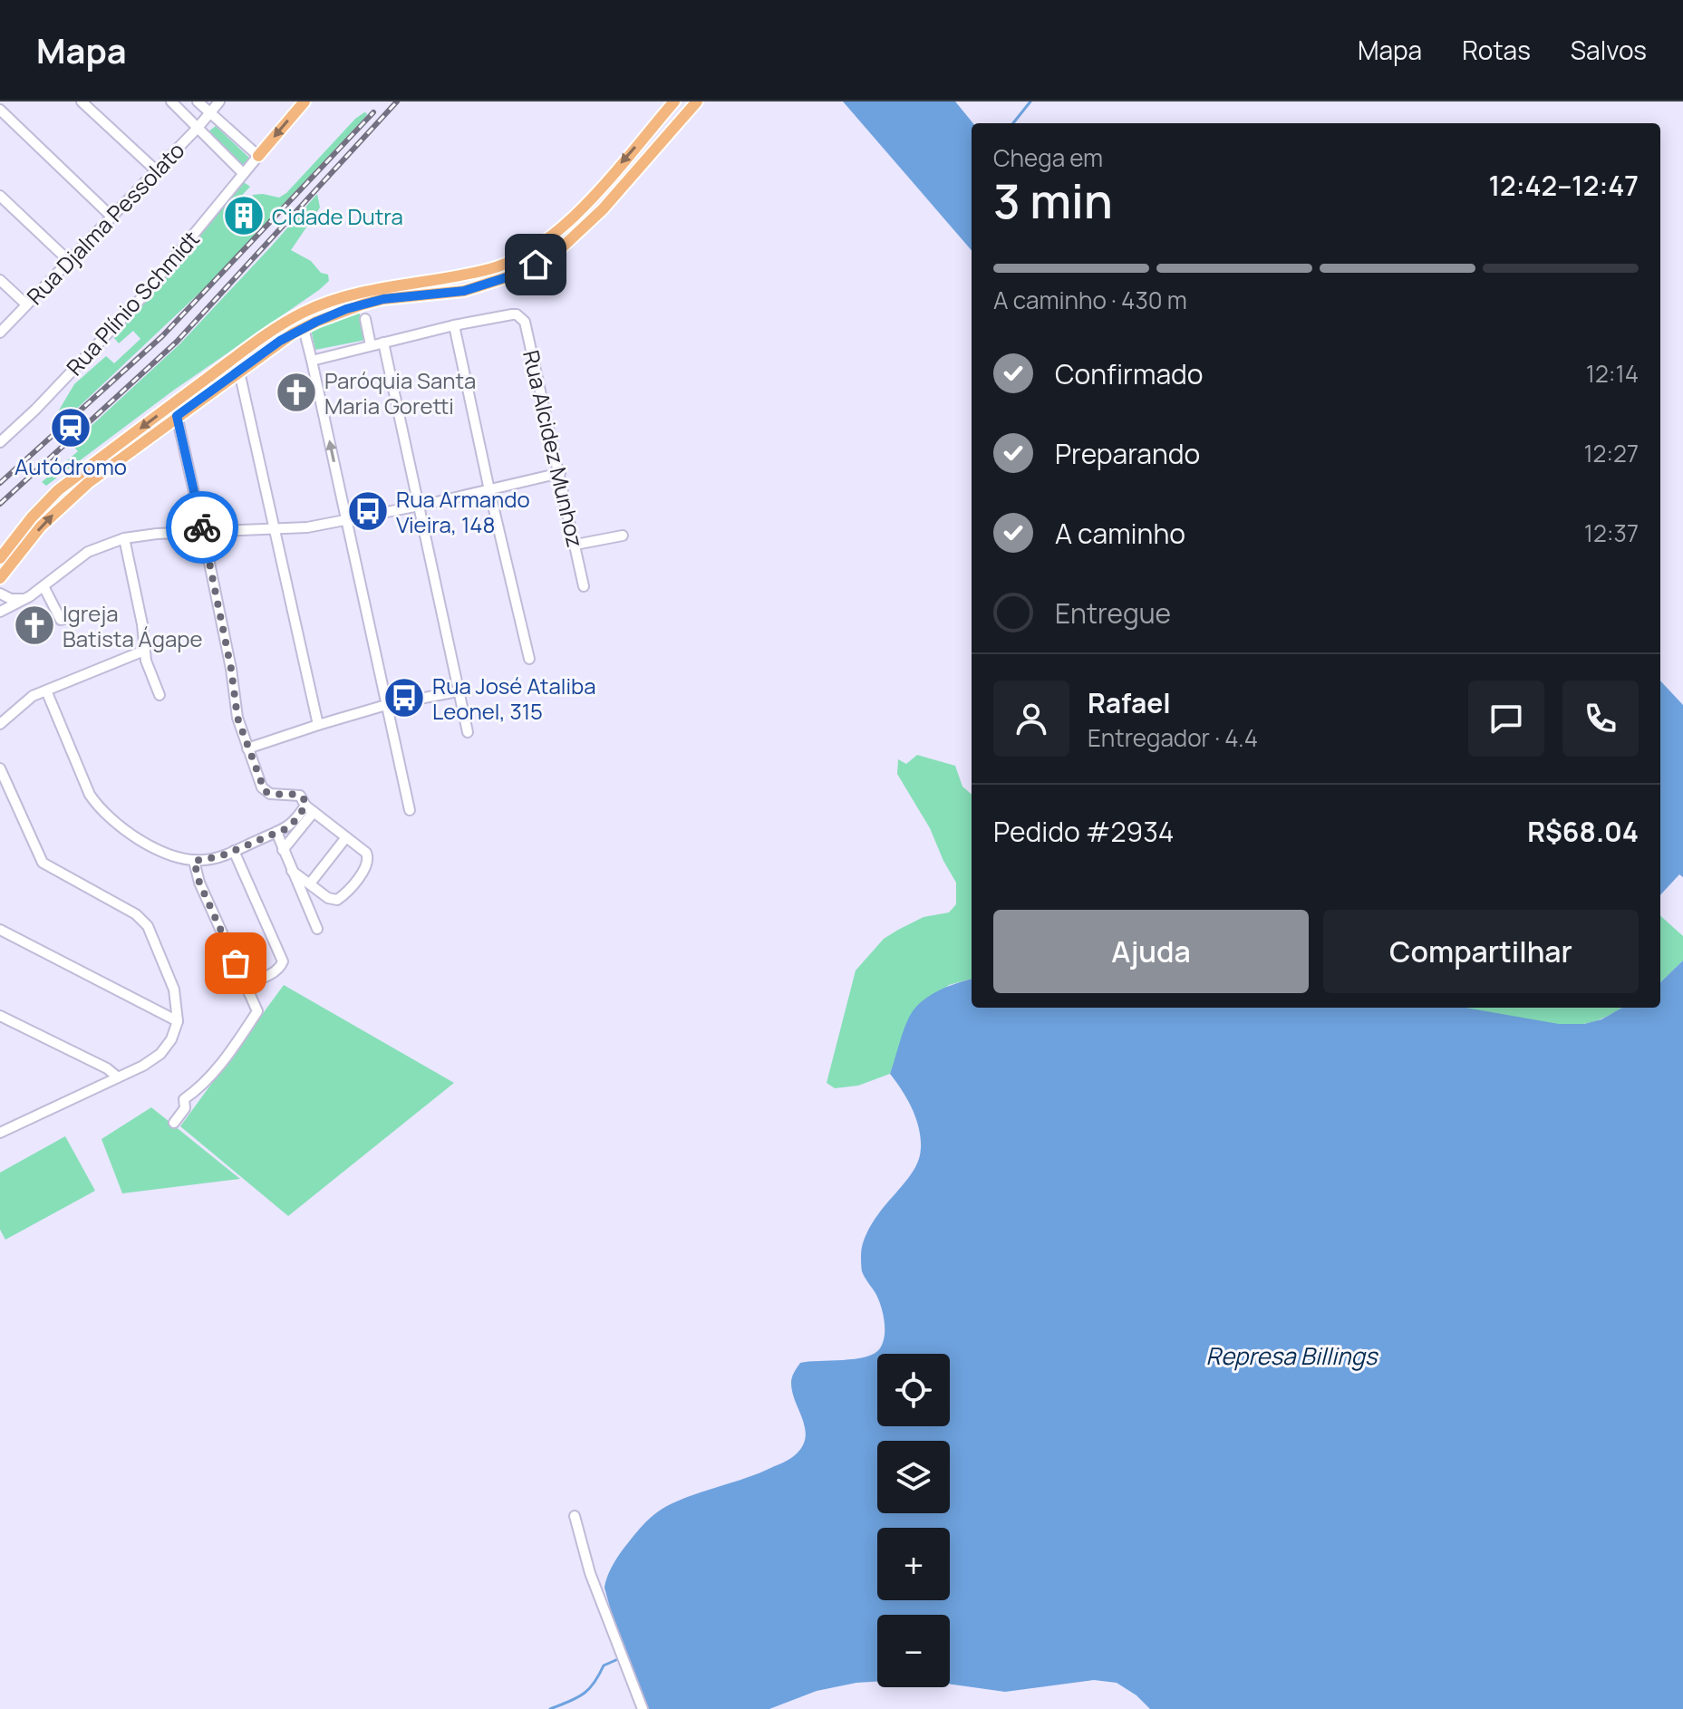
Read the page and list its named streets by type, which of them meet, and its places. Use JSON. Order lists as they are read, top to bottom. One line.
{"streets":{"street":["Rua Djalma Pessolato","Rua Plínio Schmidt","Rua Alcidez Munhoz"]},"water":["Represa Billings"],"places":{"building":["Cidade Dutra"],"church":["Paróquia Santa Maria Goretti","Igreja Batista Ágape"],"station":["Autódromo"],"bus stop":["Rua Armando Vieira, 148","Rua José Ataliba Leonel, 315"]},"page":{"header":"Mapa","nav":["Mapa","Rotas","Salvos"],"heading":["3 min","Chega em","12:42–12:47"],"panel":["Rafael","Entregador · 4.4","Pedido #2934","R$68.04"],"bar":"A caminho · 430 m","list":[["Confirmado","12:14"],["Preparando","12:27"],["A caminho","12:37"],"Entregue"],"buttons":["Ajuda","Compartilhar"],"map_buttons":["+","−"]}}
